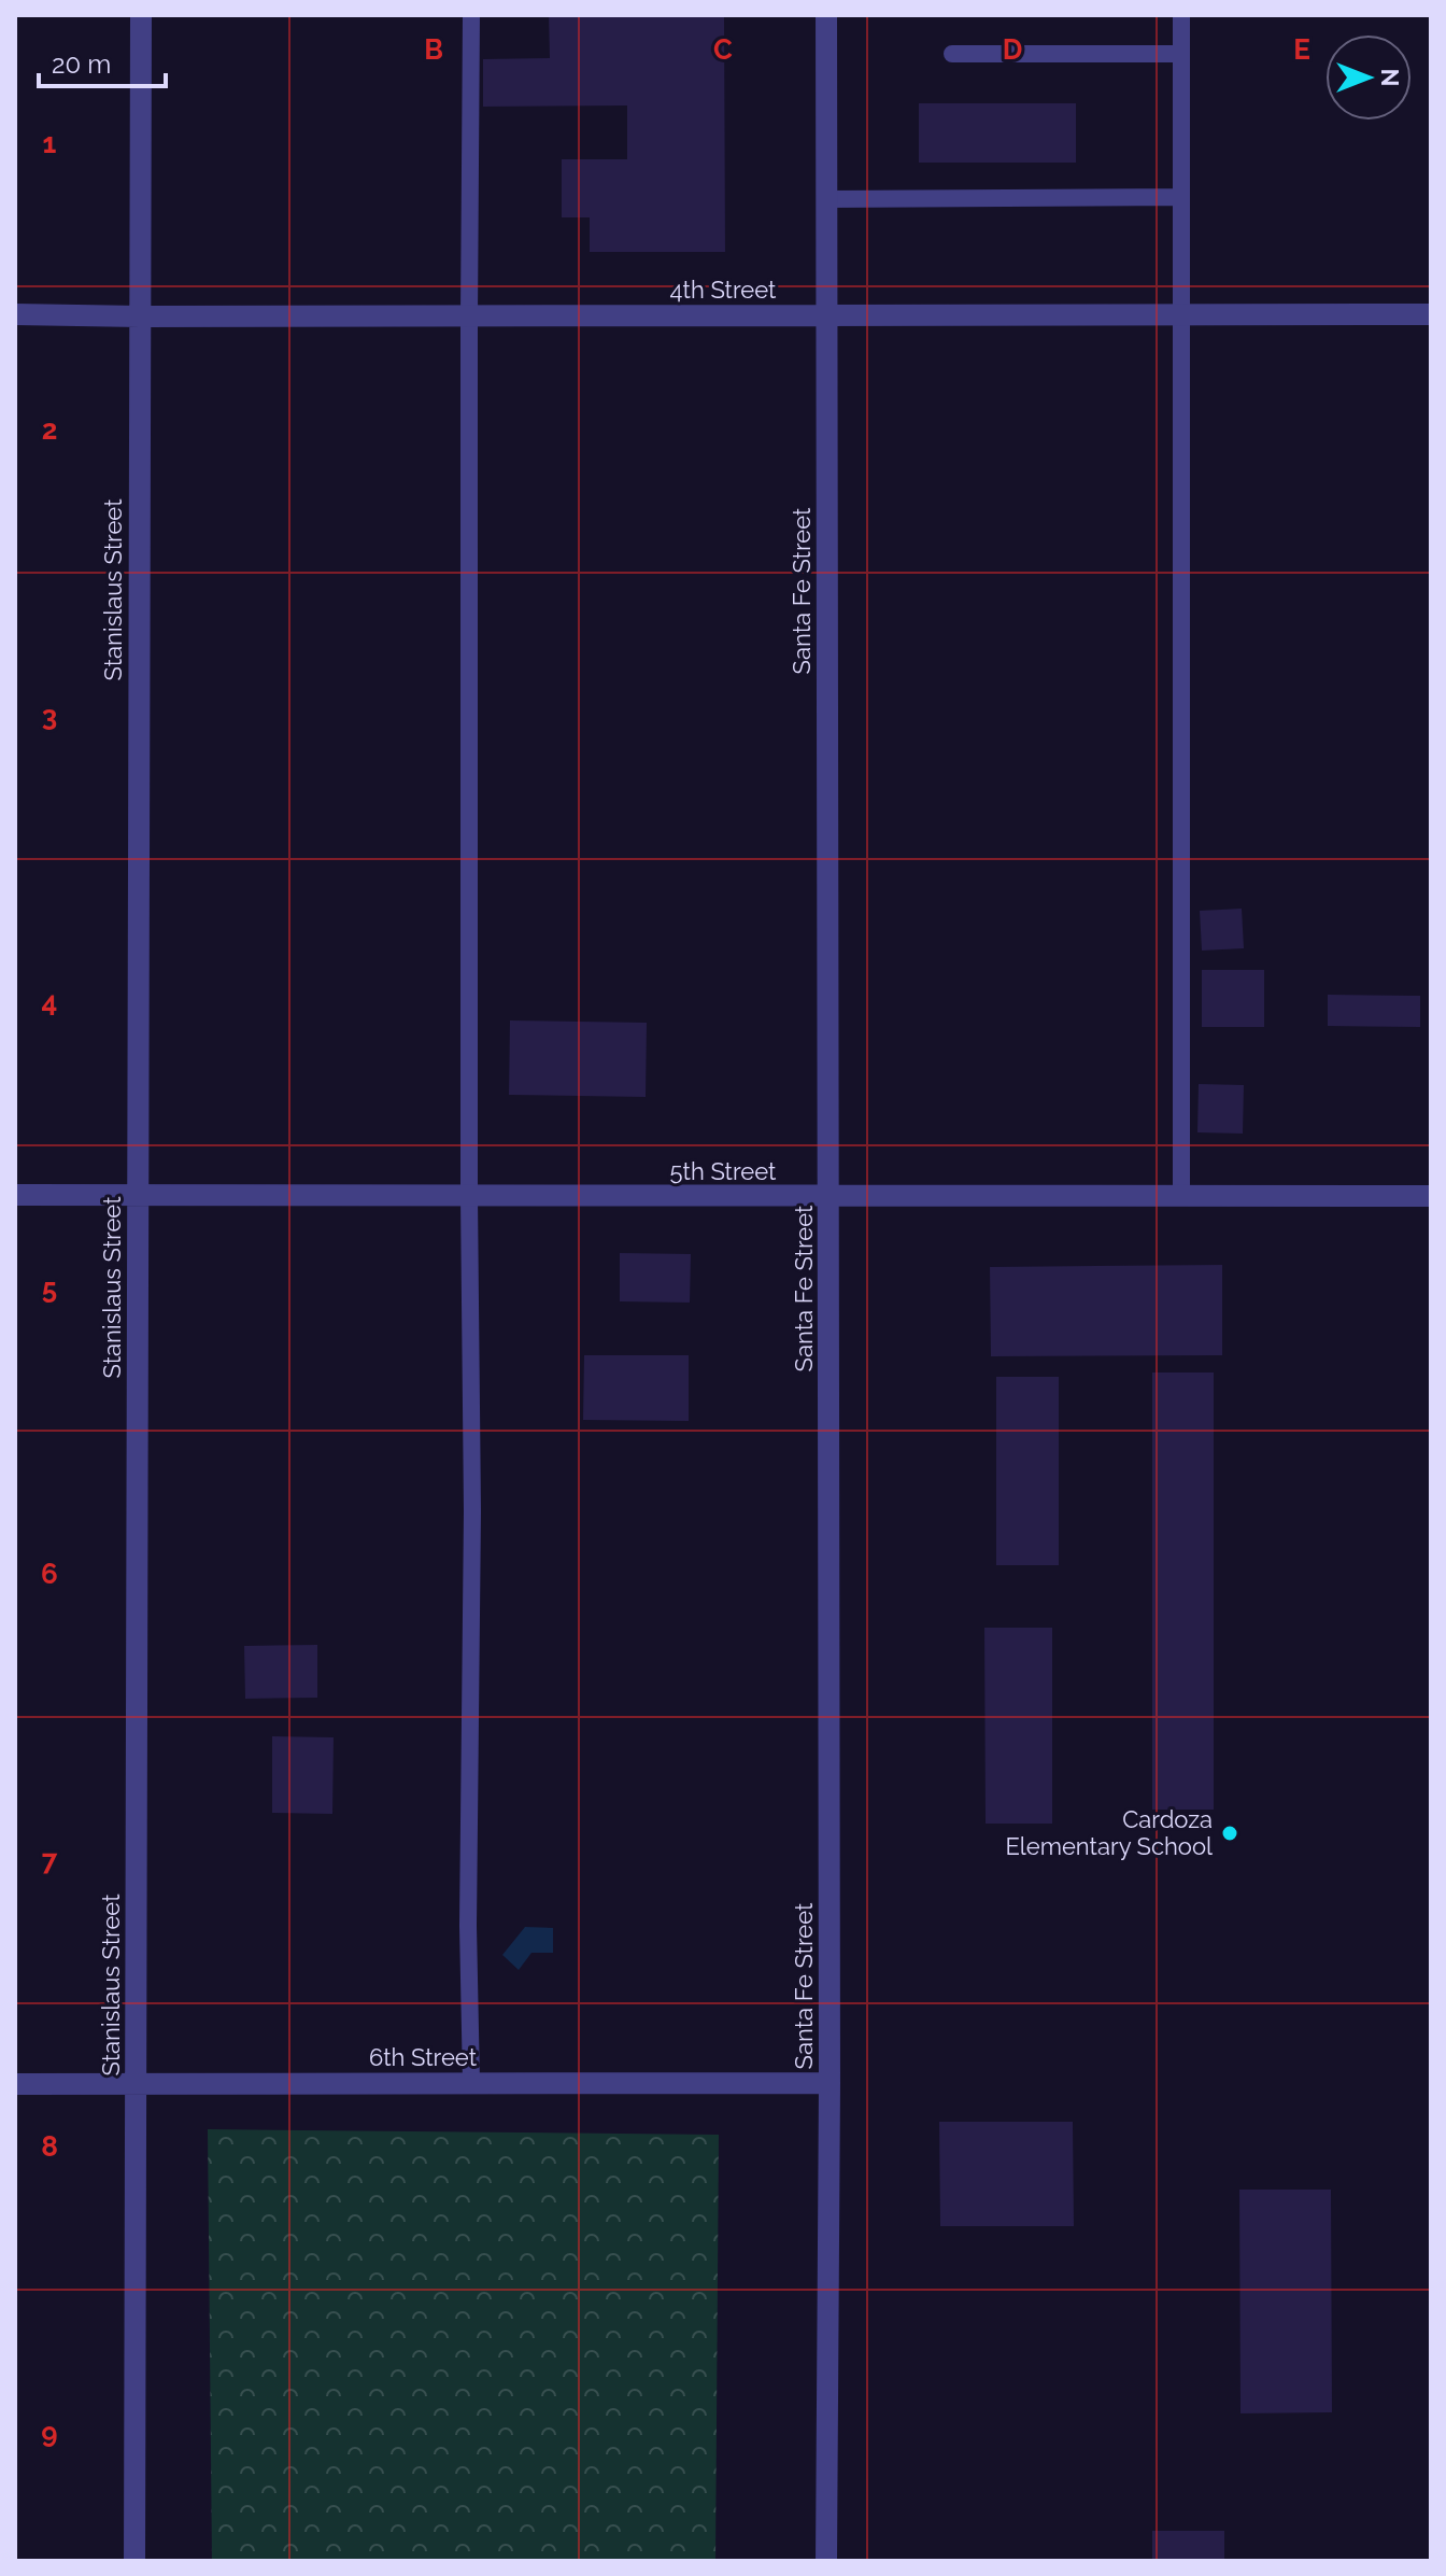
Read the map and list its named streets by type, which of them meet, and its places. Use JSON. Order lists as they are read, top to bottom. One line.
{"streets":{"street":["4th Street","Stanislaus Street","Santa Fe Street","5th Street","6th Street"]},"crossings":[["4th Street","Stanislaus Street"],["4th Street","Santa Fe Street"],["Stanislaus Street","5th Street"],["Stanislaus Street","6th Street"],["Santa Fe Street","5th Street"],["Santa Fe Street","6th Street"]],"places":["Cardoza Elementary School"],"scale_bar":"20 m","north":"right","grid":{"columns":["B","C","D","E"],"rows":["1","2","3","4","5","6","7","8","9"]}}
